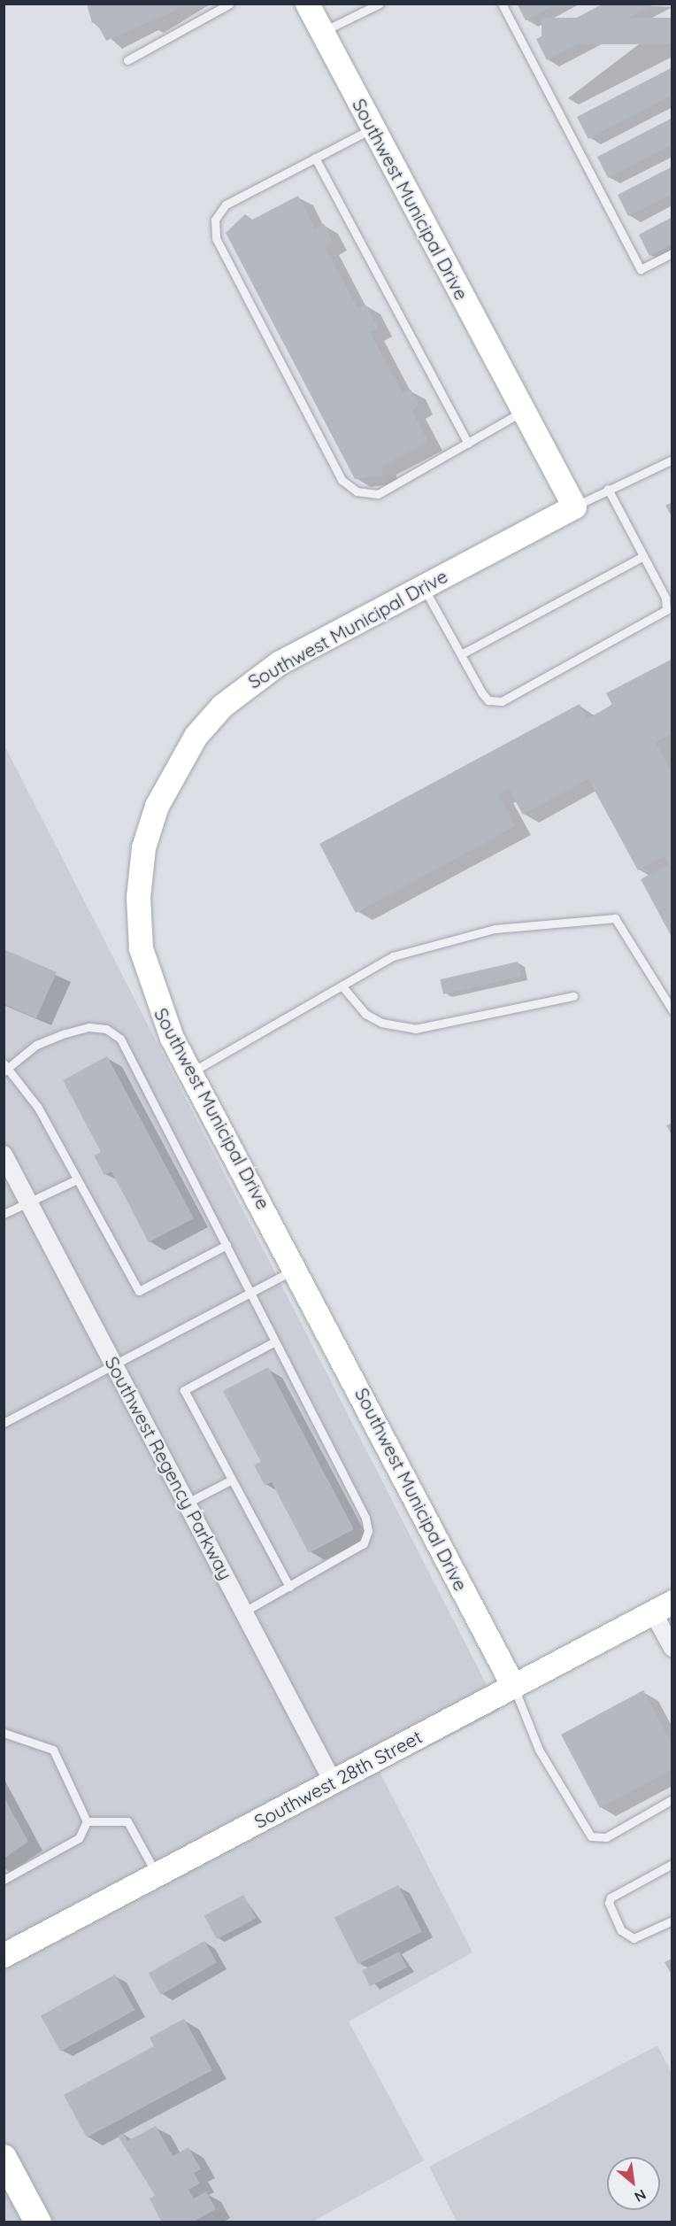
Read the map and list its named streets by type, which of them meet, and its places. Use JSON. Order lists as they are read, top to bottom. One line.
{"streets":{"street":["Southwest Municipal Drive","Southwest Regency Parkway","Southwest 28th Street"]},"crossings":[["Southwest Municipal Drive","Southwest 28th Street"],["Southwest Regency Parkway","Southwest 28th Street"]],"north":"bottom right"}
